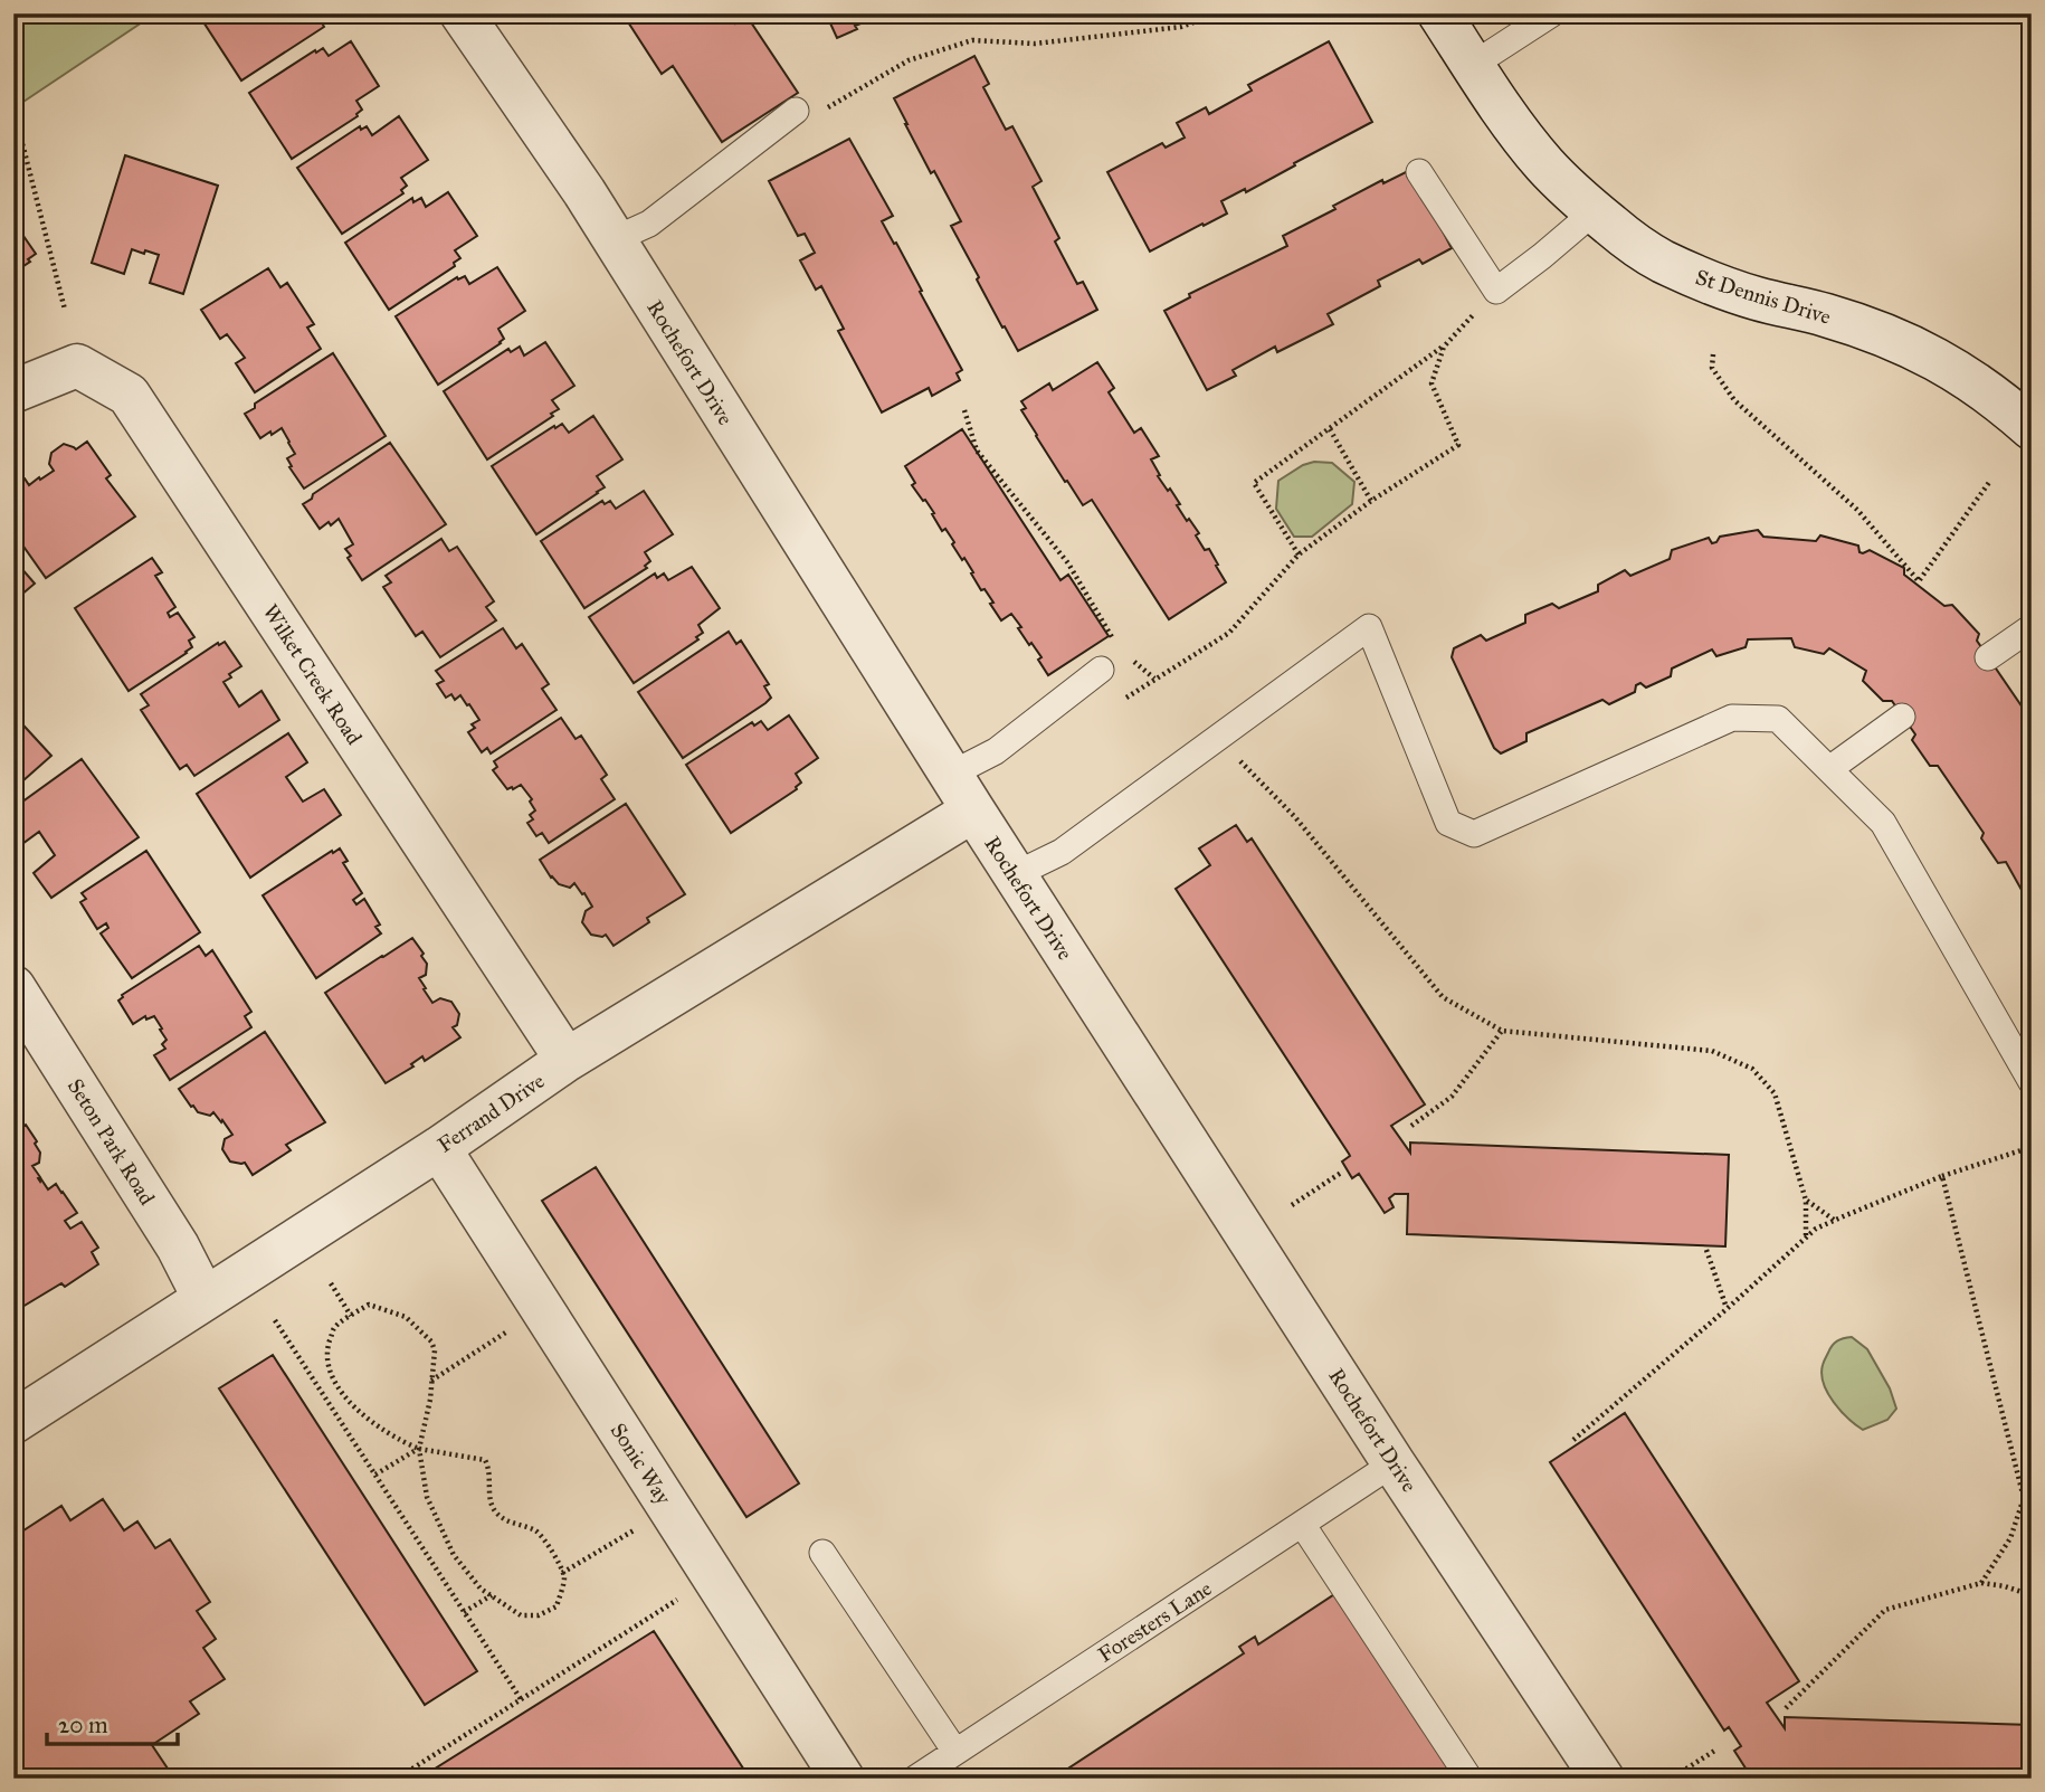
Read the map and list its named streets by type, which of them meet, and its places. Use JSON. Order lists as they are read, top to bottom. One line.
{"streets":{"street":["St Dennis Drive","Rochefort Drive","Wilket Creek Road","Ferrand Drive","Seton Park Road","Sonic Way"],"lane":["Foresters Lane"]},"crossings":[["Rochefort Drive","Ferrand Drive"],["Rochefort Drive","Foresters Lane"],["Wilket Creek Road","Ferrand Drive"],["Ferrand Drive","Seton Park Road"],["Ferrand Drive","Sonic Way"]],"scale_bar":"20 m"}
